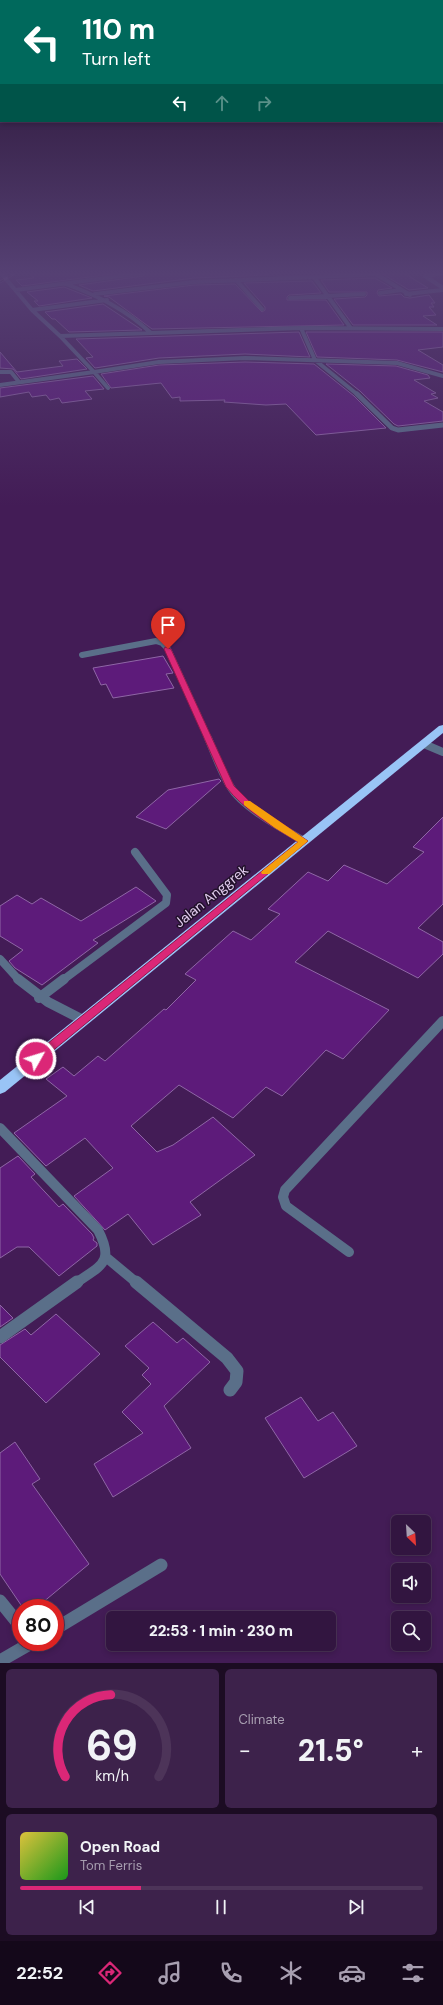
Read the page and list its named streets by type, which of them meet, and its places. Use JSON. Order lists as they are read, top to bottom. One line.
{"streets":{"highway":["Jalan Anggrek"]},"north":"bottom right","page":{"turn":["110 m","Turn left"],"limit":"80","trip":"22:53 · 1 min · 230 m","tile":"Climate","heat":["−","21.5°","+"],"song":["Open Road","Tom Ferris"],"tabs":"22:52","gauge":["69","km/h"]}}
